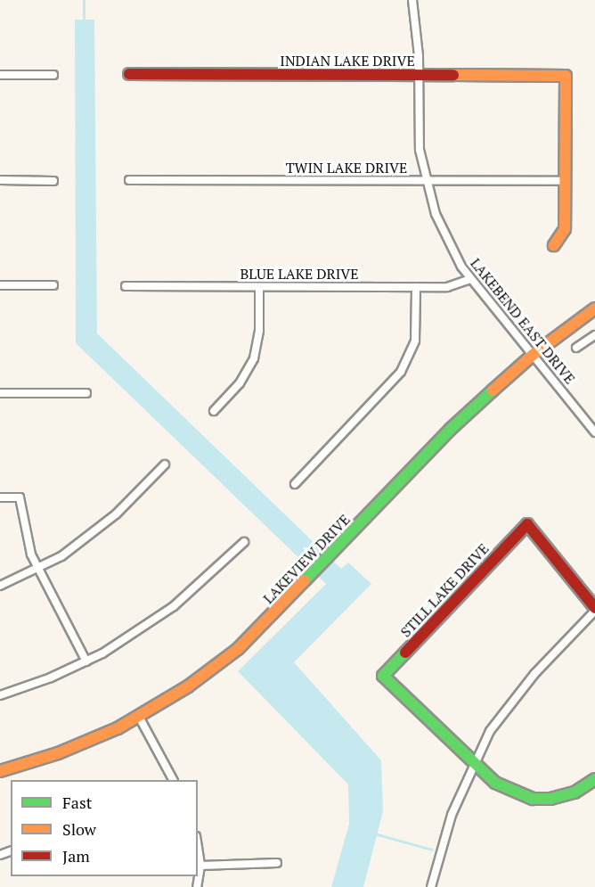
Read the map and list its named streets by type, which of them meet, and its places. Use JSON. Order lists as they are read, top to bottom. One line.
{"streets":{"street":["INDIAN LAKE DRIVE","TWIN LAKE DRIVE","BLUE LAKE DRIVE","LAKEBEND EAST DRIVE","LAKEVIEW DRIVE","STILL LAKE DRIVE"]},"crossings":[["INDIAN LAKE DRIVE","TWIN LAKE DRIVE"],["INDIAN LAKE DRIVE","LAKEBEND EAST DRIVE"],["TWIN LAKE DRIVE","LAKEBEND EAST DRIVE"],["BLUE LAKE DRIVE","LAKEBEND EAST DRIVE"],["LAKEBEND EAST DRIVE","LAKEVIEW DRIVE"]],"legend":["Fast","Slow","Jam"]}
